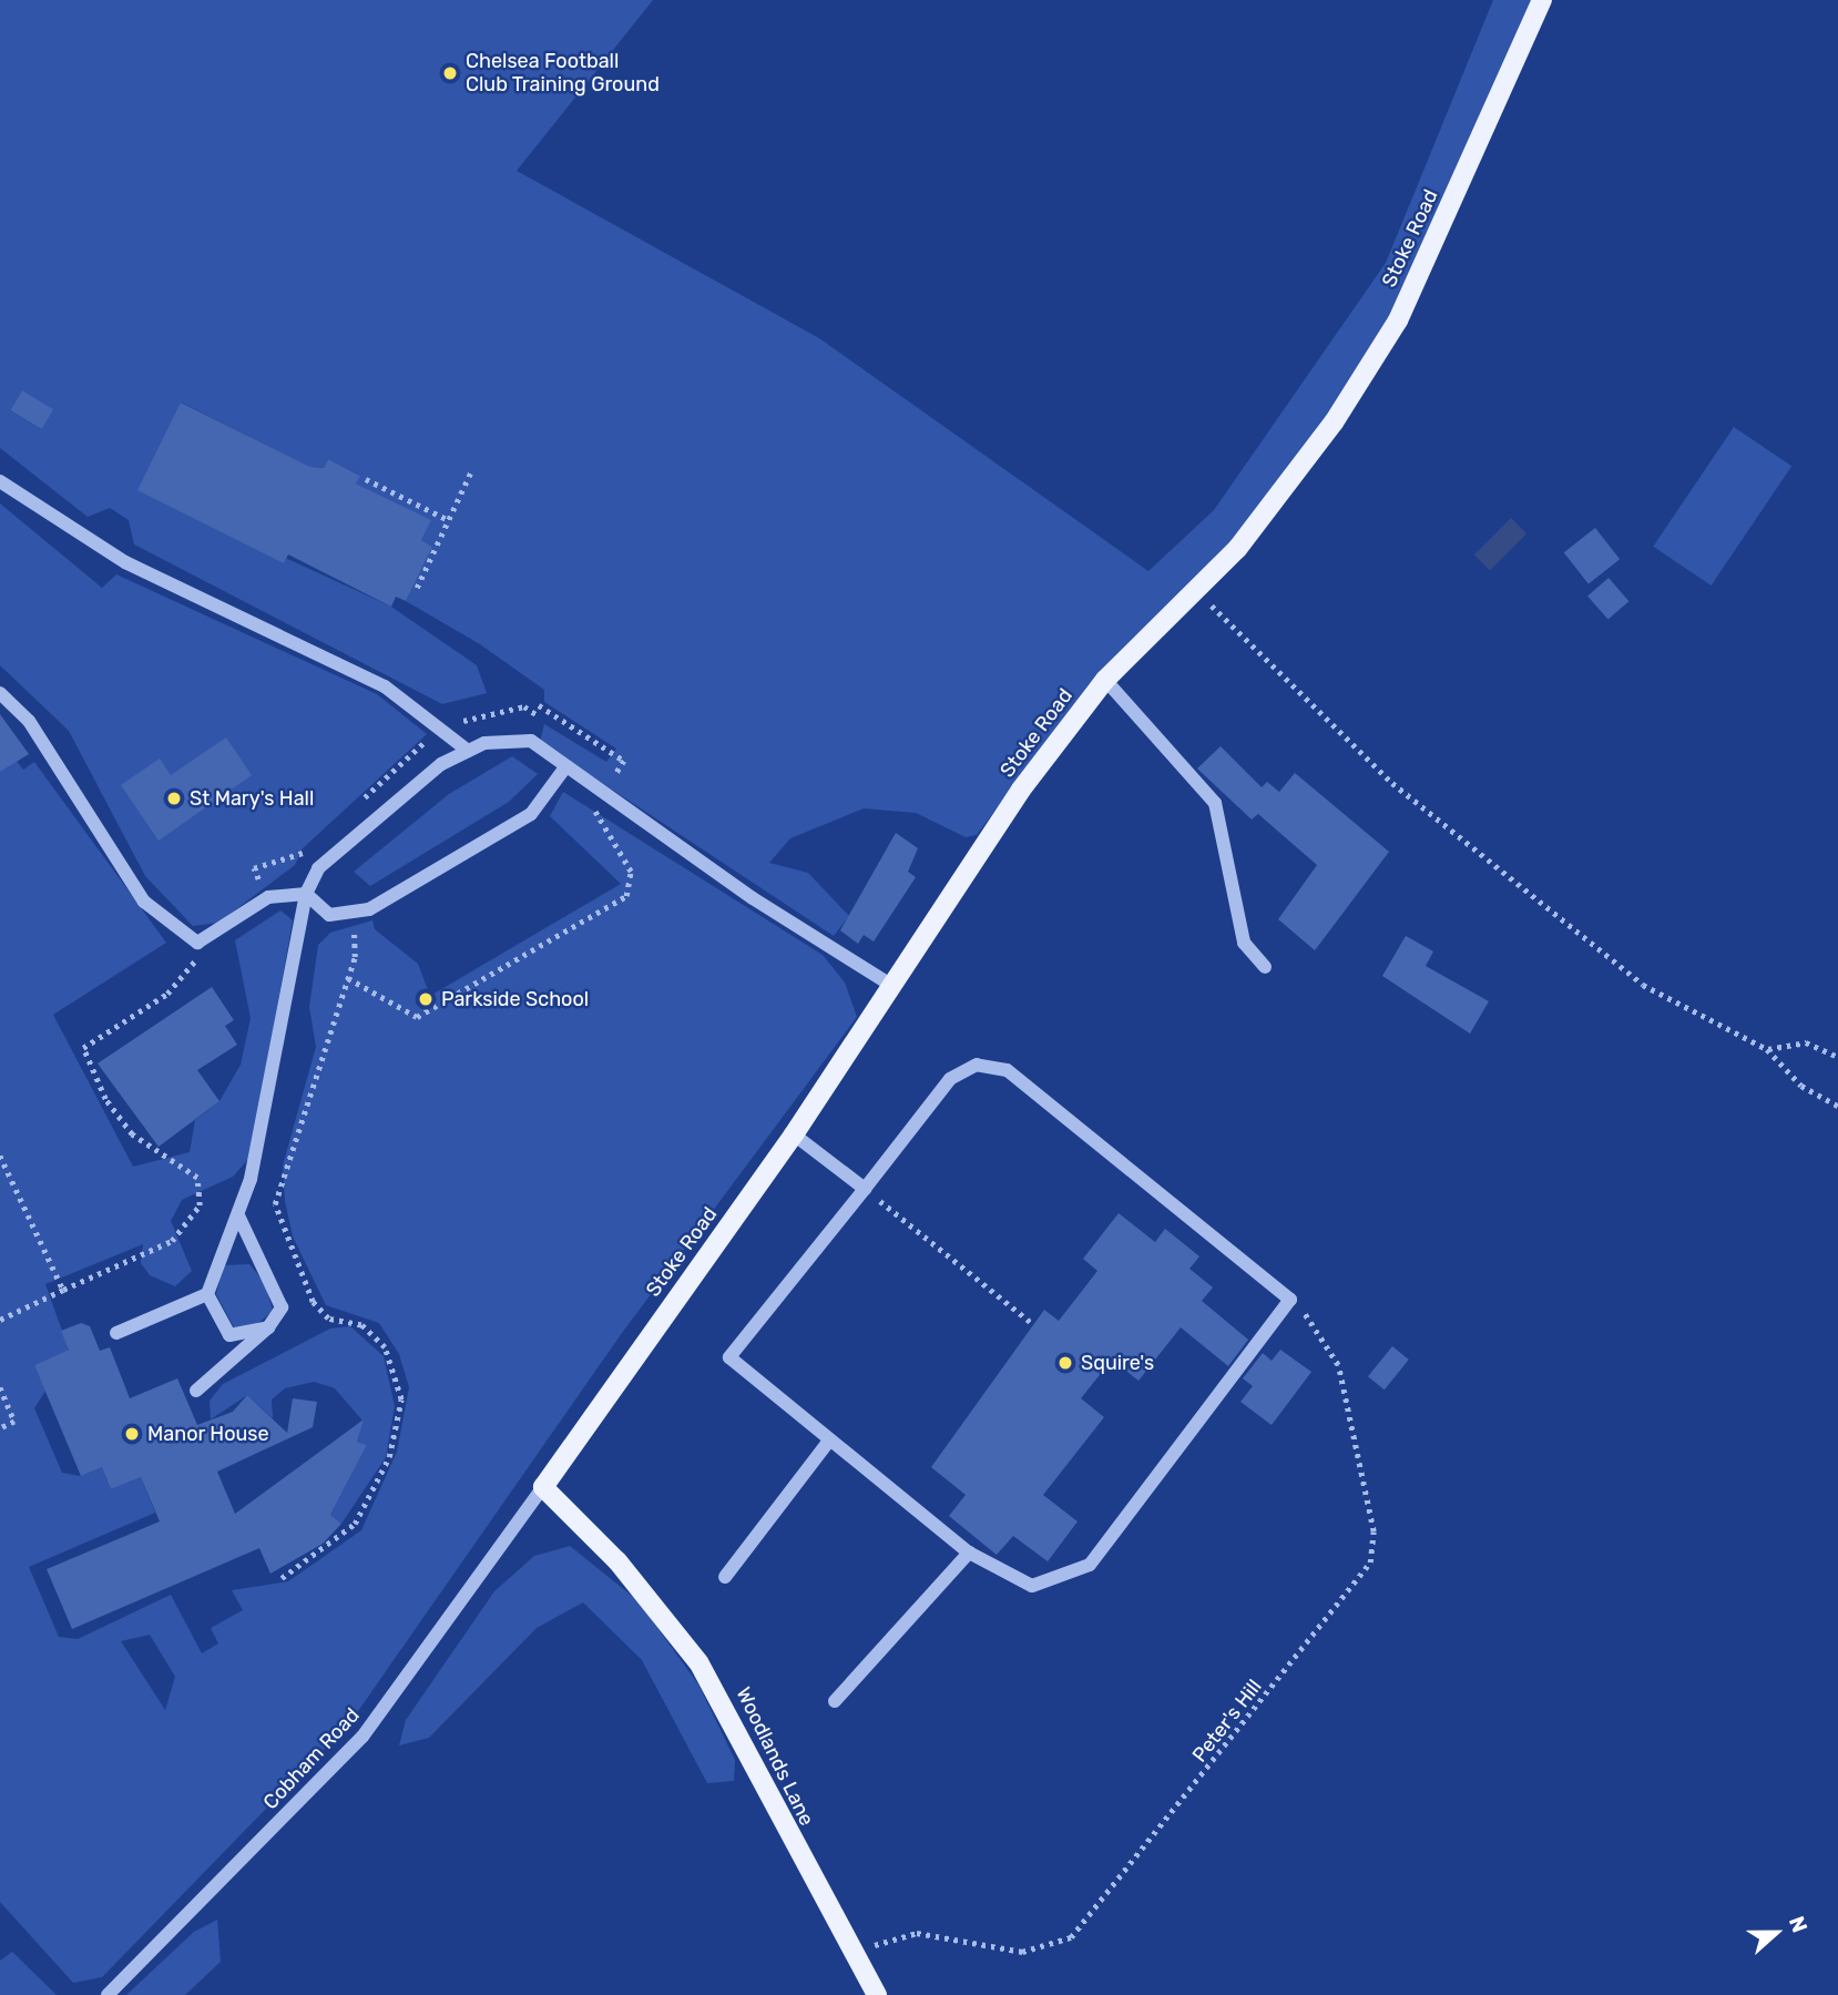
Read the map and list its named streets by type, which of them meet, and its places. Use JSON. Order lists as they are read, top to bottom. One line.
{"streets":{"main road":["Stoke Road","Woodlands Lane"],"street":["Cobham Road"],"path":["Peter's Hill"]},"crossings":[["Stoke Road","Woodlands Lane"],["Stoke Road","Cobham Road"],["Peter's Hill","Woodlands Lane"],["Woodlands Lane","Cobham Road"]],"places":["Chelsea Football Club Training Ground","St Mary's Hall","Parkside School","Squire's","Manor House"],"north":"right"}
